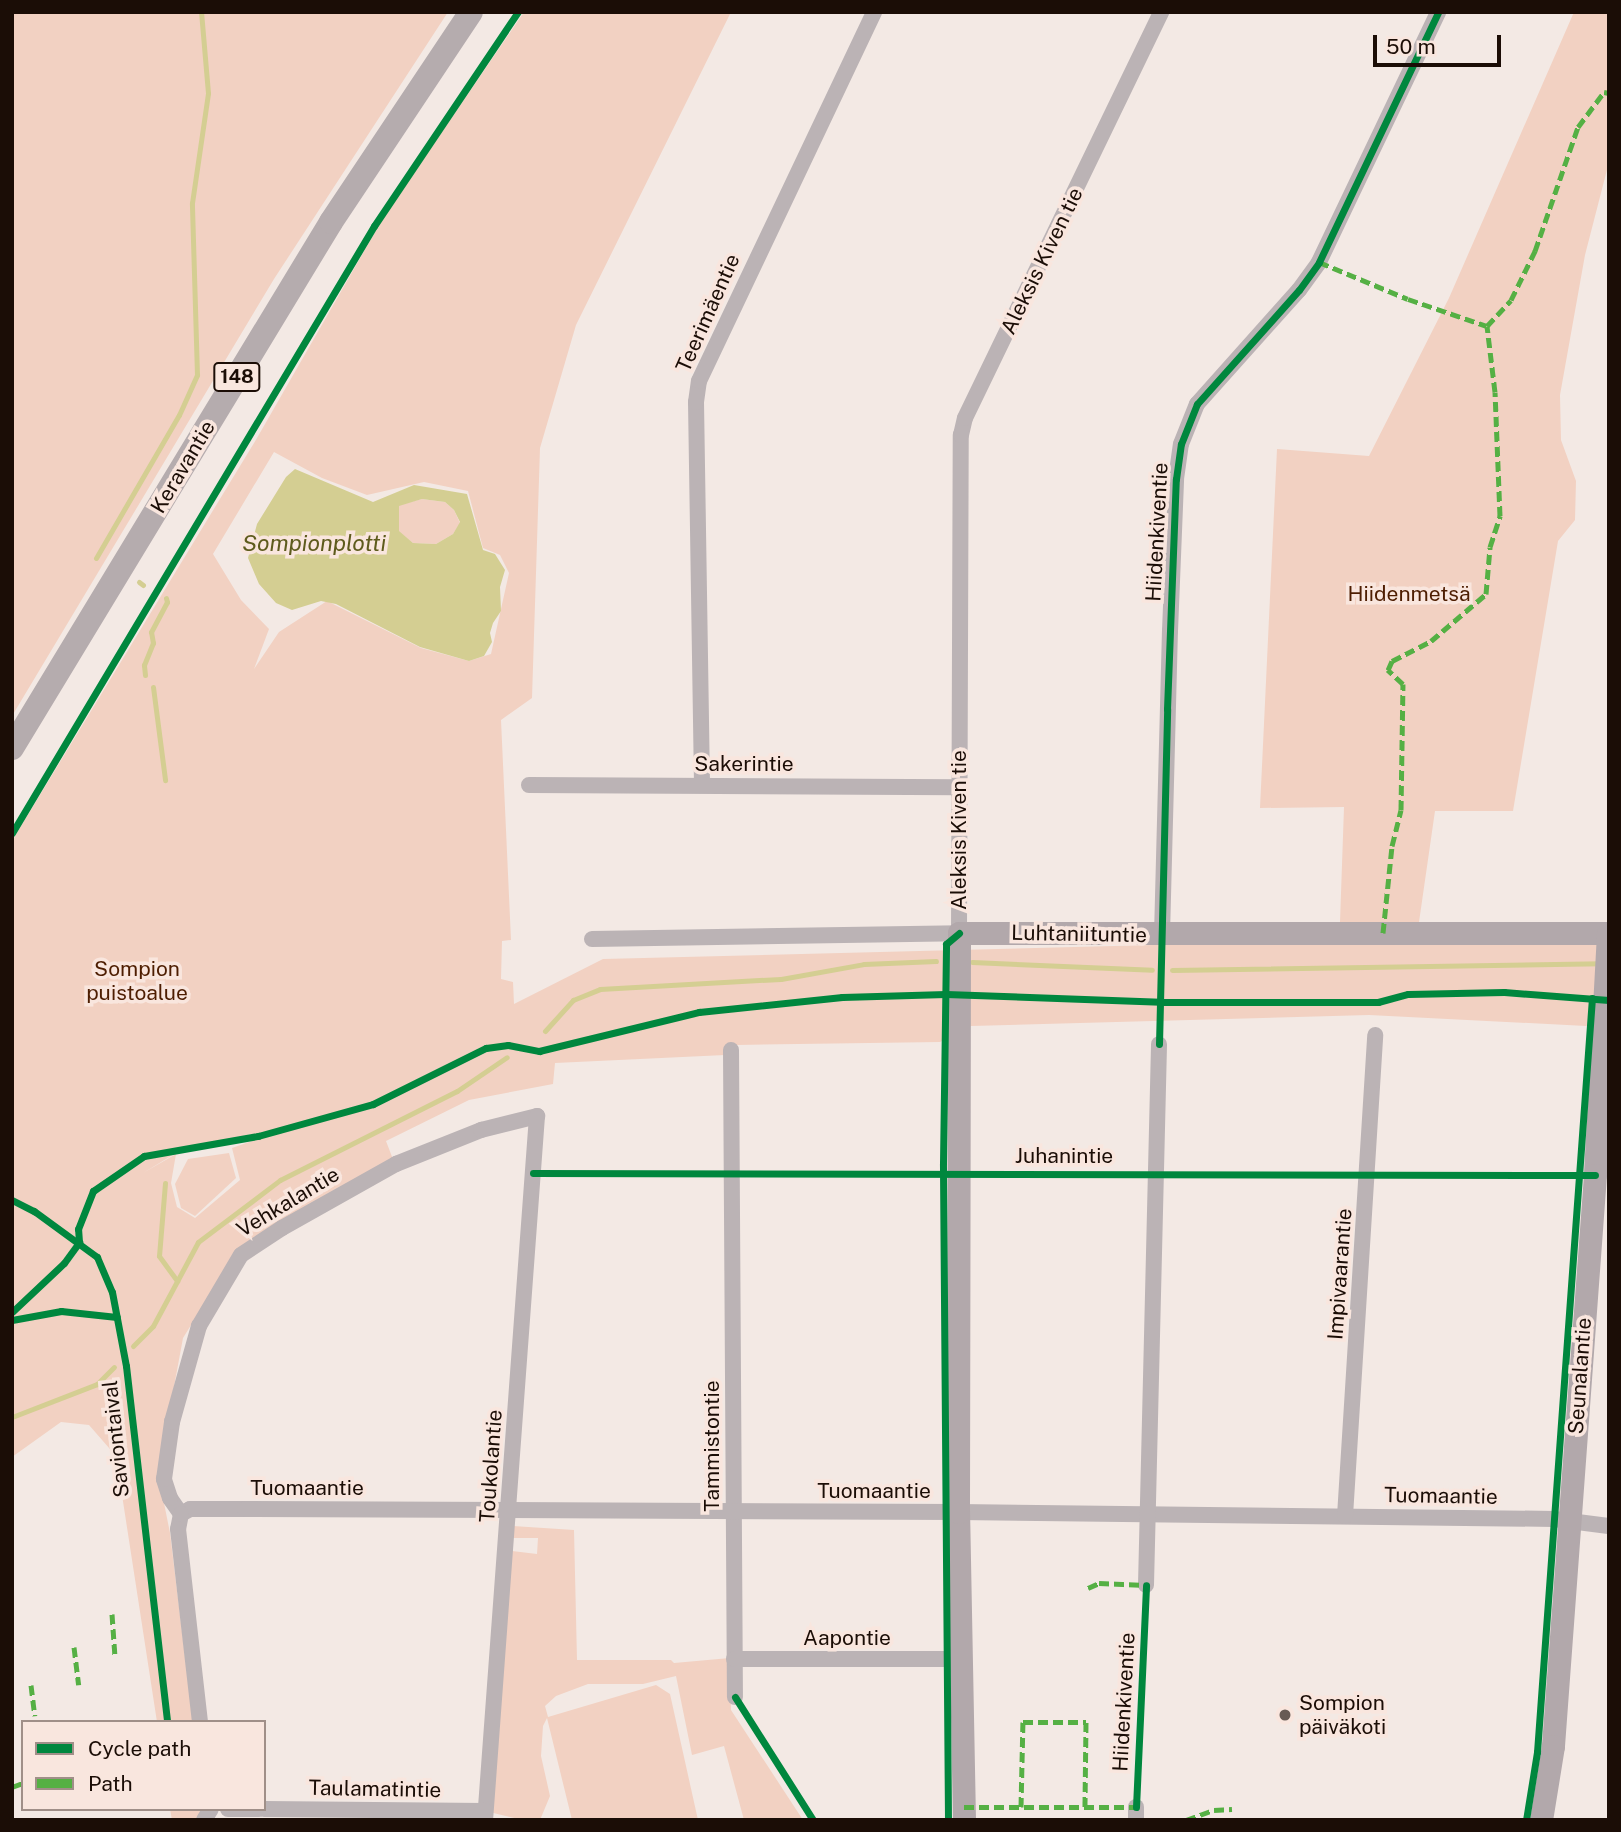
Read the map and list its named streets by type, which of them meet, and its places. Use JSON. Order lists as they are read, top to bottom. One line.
{"streets":{"main road":["148","Keravantie"],"street":["Aleksis Kiven tie","Teerimäentie","Hiidenkiventie","Sakerintie","Luhtaniituntie","Vehkalantie","Impivaarantie","Seunalantie","Tammistontie","Toukolantie","Tuomaantie","Aapontie","Taulamatintie"],"cycle path":["Juhanintie","Saviontaival"]},"crossings":[["Aleksis Kiven tie","Sakerintie"],["Aleksis Kiven tie","Luhtaniituntie"],["Aleksis Kiven tie","Tuomaantie"],["Aleksis Kiven tie","Aapontie"],["Teerimäentie","Sakerintie"],["Hiidenkiventie","Luhtaniituntie"],["Luhtaniituntie","Seunalantie"],["Vehkalantie","Toukolantie"],["Vehkalantie","Tuomaantie"],["Impivaarantie","Tuomaantie"],["Seunalantie","Tuomaantie"],["Tammistontie","Tuomaantie"],["Tammistontie","Aapontie"],["Toukolantie","Tuomaantie"],["Toukolantie","Taulamatintie"]],"water":["Sompionplotti"],"parks":["Hiidenmetsä","Sompion puistoalue"],"places":["Sompion päiväkoti"],"legend":["Cycle path","Path"],"scale_bar":"50 m"}
